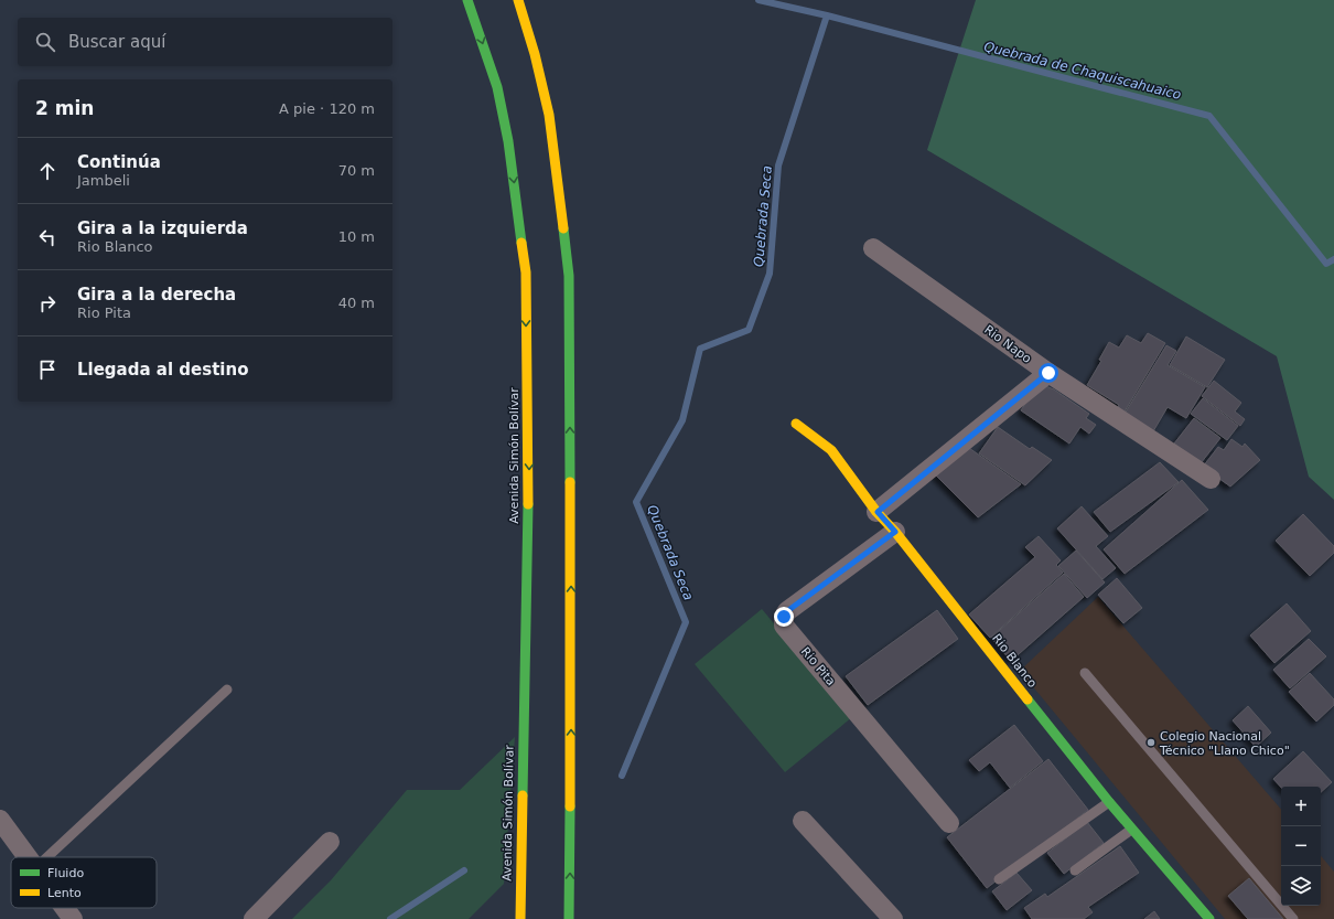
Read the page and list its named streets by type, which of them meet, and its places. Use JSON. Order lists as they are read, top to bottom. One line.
{"streets":{"main road":["Avenida Simón Bolívar","Rio Blanco"],"street":["Rio Napo","Rio Pita"]},"crossings":[["Rio Blanco","Rio Pita"]],"water":["Quebrada de Chaquiscahuaico","Quebrada Seca"],"places":["Colegio Nacional Técnico \"Llano Chico\""],"legend":["Fluido","Lento"],"page":{"search":"Buscar aquí","heading":["2 min","A pie · 120 m"],"list":[["Continúa","Jambeli","70 m"],["Gira a la izquierda","Rio Blanco","10 m"],["Gira a la derecha","Rio Pita","40 m"],"Llegada al destino"],"map_buttons":["+","−"]}}
